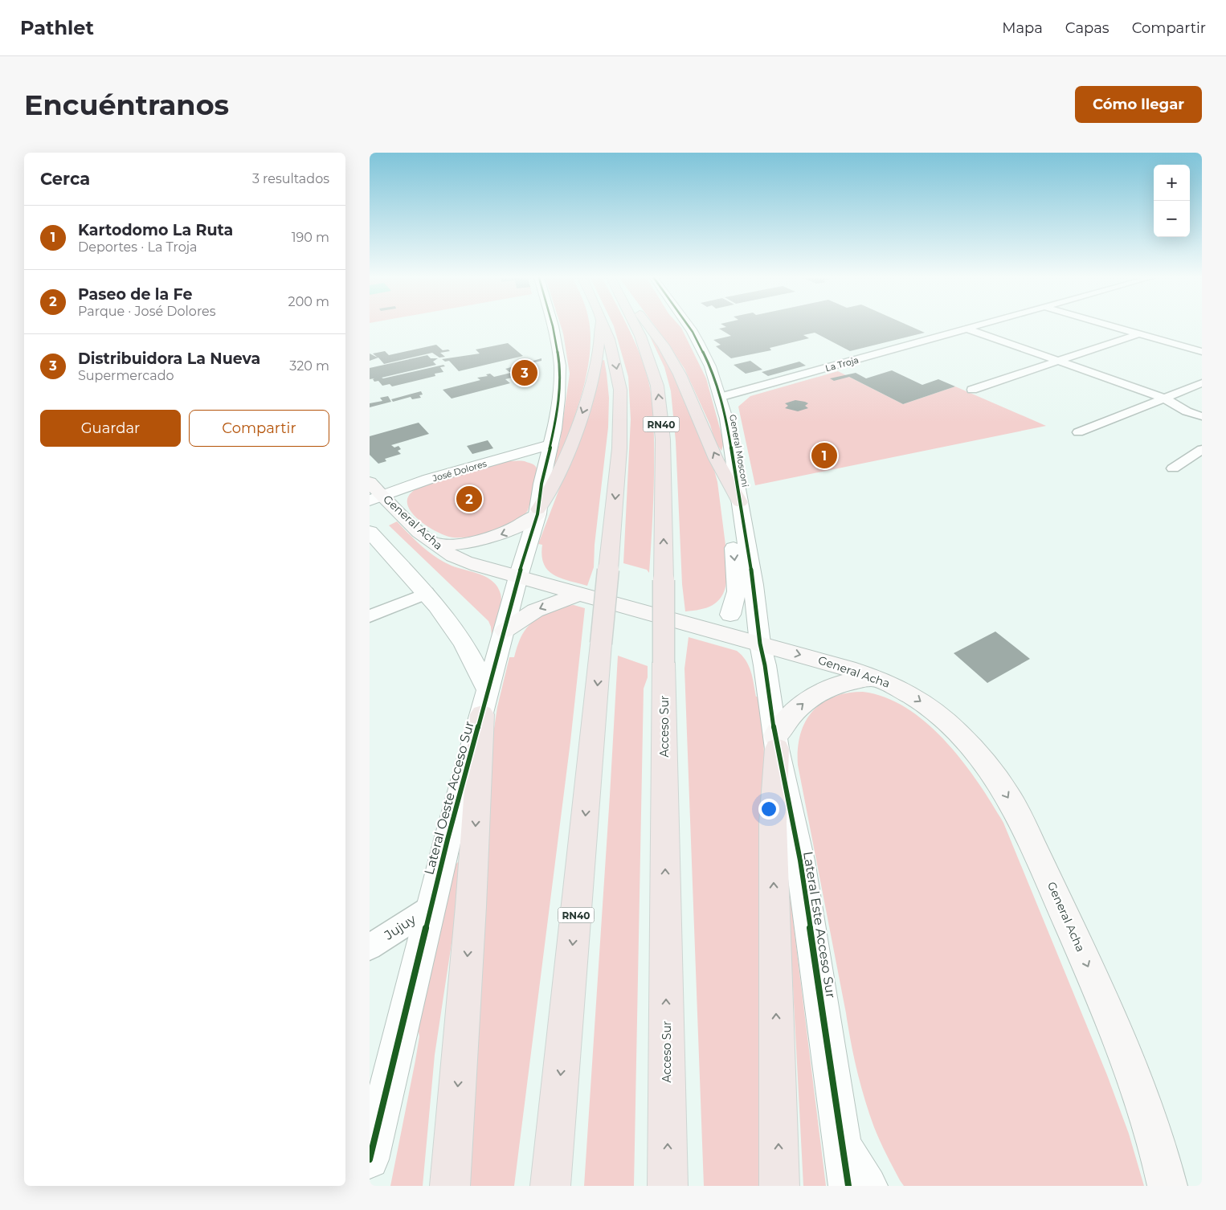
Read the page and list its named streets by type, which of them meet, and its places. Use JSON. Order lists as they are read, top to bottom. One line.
{"streets":{"highway":["RN40","Acceso Sur"],"main road":["General Acha"],"street":["La Troja","General Mosconi","José Dolores","Lateral Oeste Acceso Sur","Lateral Este Acceso Sur","Jujuy"]},"crossings":[["La Troja","General Mosconi"],["General Mosconi","General Acha"],["General Mosconi","Lateral Este Acceso Sur"],["José Dolores","General Acha"],["General Acha","Lateral Oeste Acceso Sur"],["General Acha","Lateral Este Acceso Sur"],["Lateral Oeste Acceso Sur","Jujuy"]],"one_way":["General Acha"],"page":{"header":"Pathlet","nav":["Mapa","Capas","Compartir"],"buttons":["Cómo llegar",["Guardar","Compartir"]],"title":"Encuéntranos","heading":["Cerca","3 resultados"],"map_buttons":["+","−"],"list":[{"mark":"1","name":"Kartodomo La Ruta","note":"Deportes · La Troja","value":"190 m"},{"mark":"2","name":"Paseo de la Fe","note":"Parque · José Dolores","value":"200 m"},{"mark":"3","name":"Distribuidora La Nueva","note":"Supermercado","value":"320 m"}],"pins":["3","1","2"]}}
